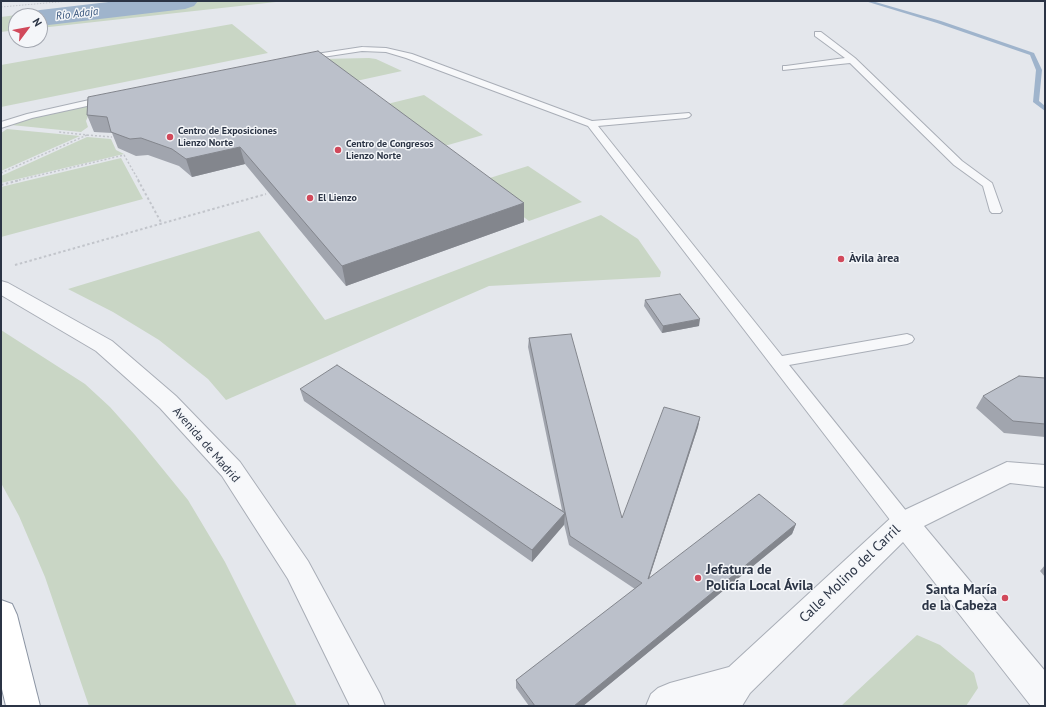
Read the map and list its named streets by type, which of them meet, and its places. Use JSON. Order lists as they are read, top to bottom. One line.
{"streets":{"street":["Avenida de Madrid","Calle Molino del Carril"]},"water":["Río Adaja"],"places":["Centro de Exposiciones Lienzo Norte","Centro de Congresos Lienzo Norte","El Lienzo","Àvila àrea","Jefatura de Policía Local Ávila","Santa María de la Cabeza"],"north":"top right"}
